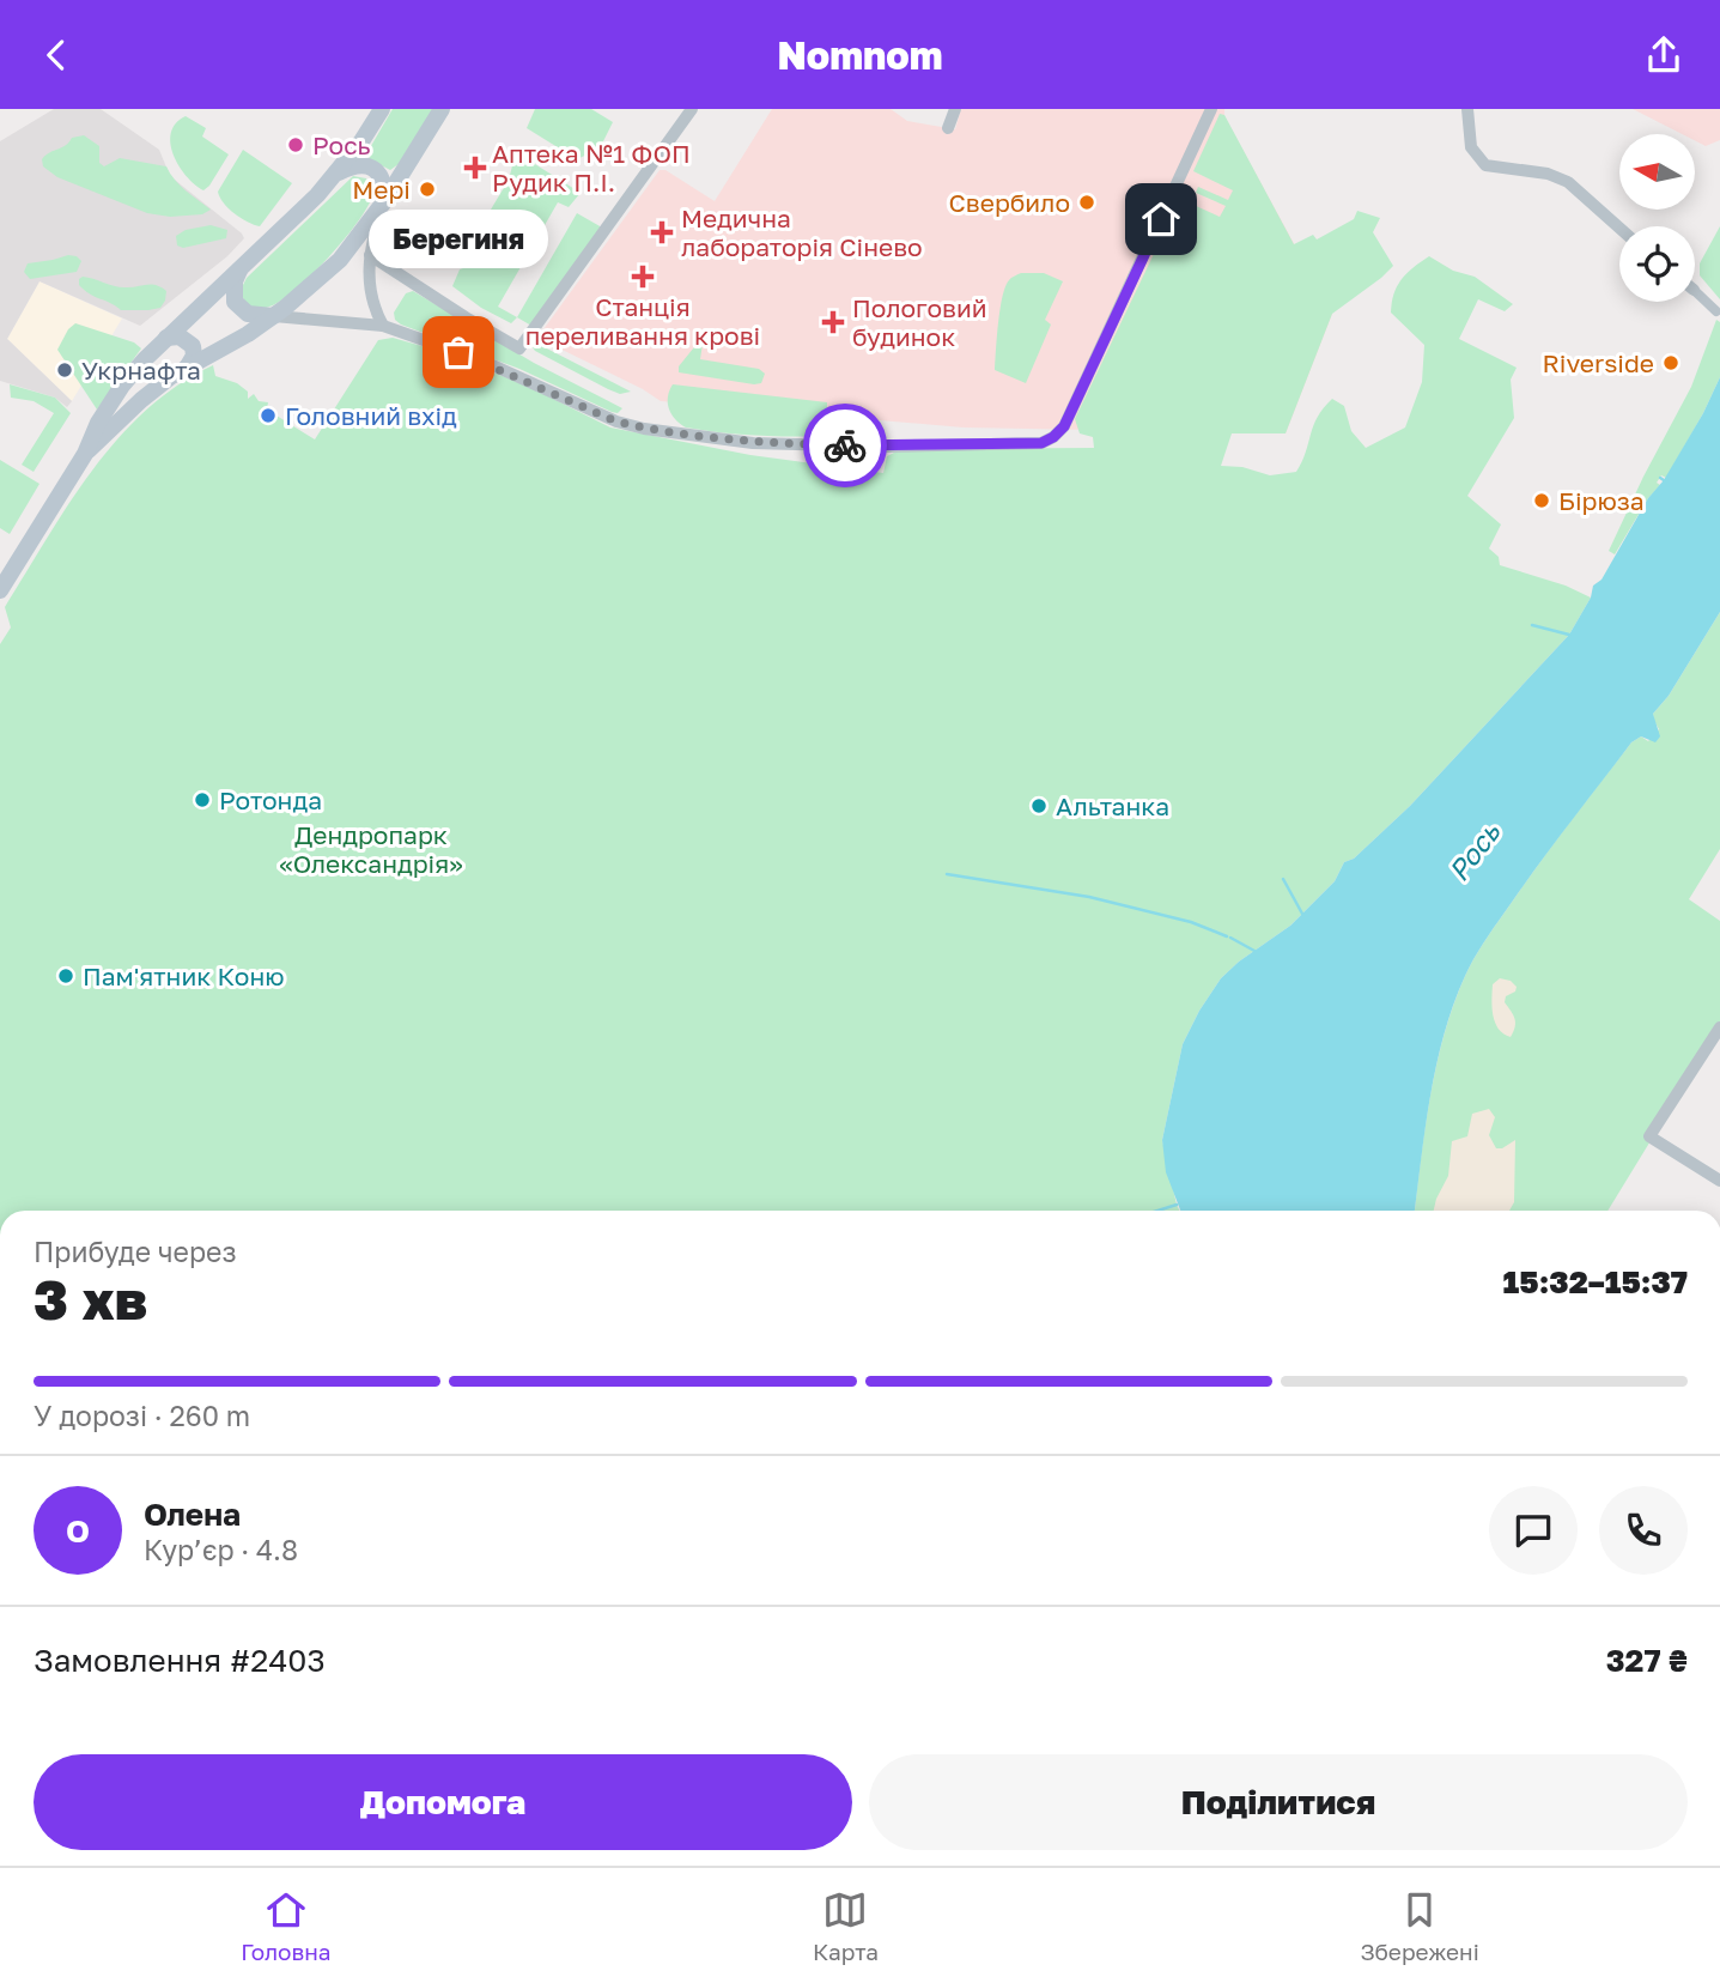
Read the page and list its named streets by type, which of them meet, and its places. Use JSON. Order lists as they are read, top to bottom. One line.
{"water":["Рось"],"parks":["Дендропарк «Олександрія»"],"places":{"other":["Рось","Мері","Свербило","Берегиня","Riverside","Укрнафта","Головний вхід","Бірюза","Ротонда","Альтанка","Пам'ятник Коню"],"health":["Аптека №1 ФОП Рудик П.І.","Медична лабораторія Сінево","Станція переливання крові","Пологовий будинок"]},"north":"left","page":{"header":"Nomnom","bubble":"Берегиня","heading":["3 хв","Прибуде через","15:32–15:37"],"panel":["Олена","Кур’єр · 4.8","Замовлення #2403","327 ₴"],"bar":"У дорозі · 260 m","round":"О","buttons":["Допомога","Поділитися"],"tabs":["Головна","Карта","Збережені"]}}
